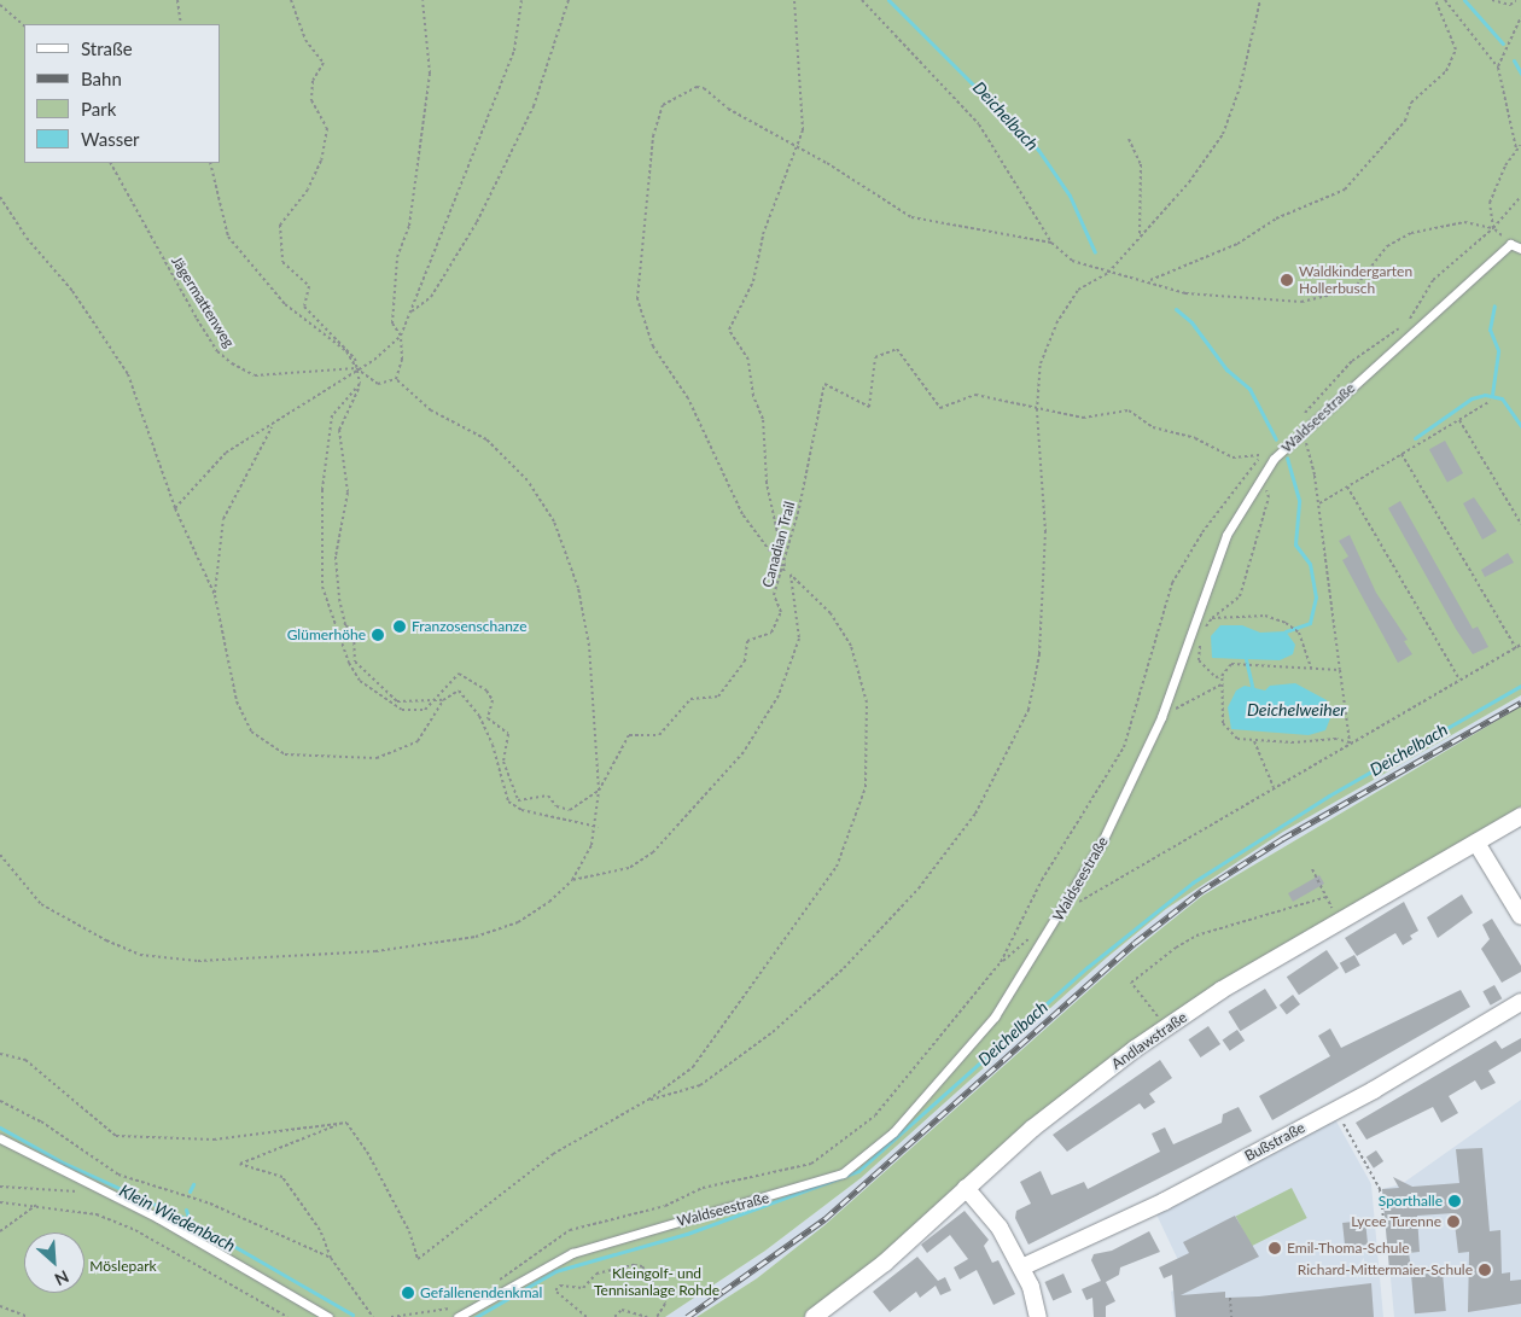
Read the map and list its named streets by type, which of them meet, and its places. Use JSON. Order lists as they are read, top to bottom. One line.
{"streets":{"street":["Andlawstraße","Bußstraße"],"lane":["Waldseestraße"],"path":["Jägermattenweg","Canadian Trail"]},"water":["Deichelbach","Deichelweiher","Klein Wiedenbach"],"parks":["Möslepark","Kleingolf- und Tennisanlage Rohde"],"places":["Waldkindergarten Hollerbusch","Franzosenschanze","Glümerhöhe","Sporthalle","Lycee Turenne","Emil-Thoma-Schule","Richard-Mittermaier-Schule","Gefallenendenkmal"],"legend":["Straße","Bahn","Park","Wasser"],"north":"bottom right"}
